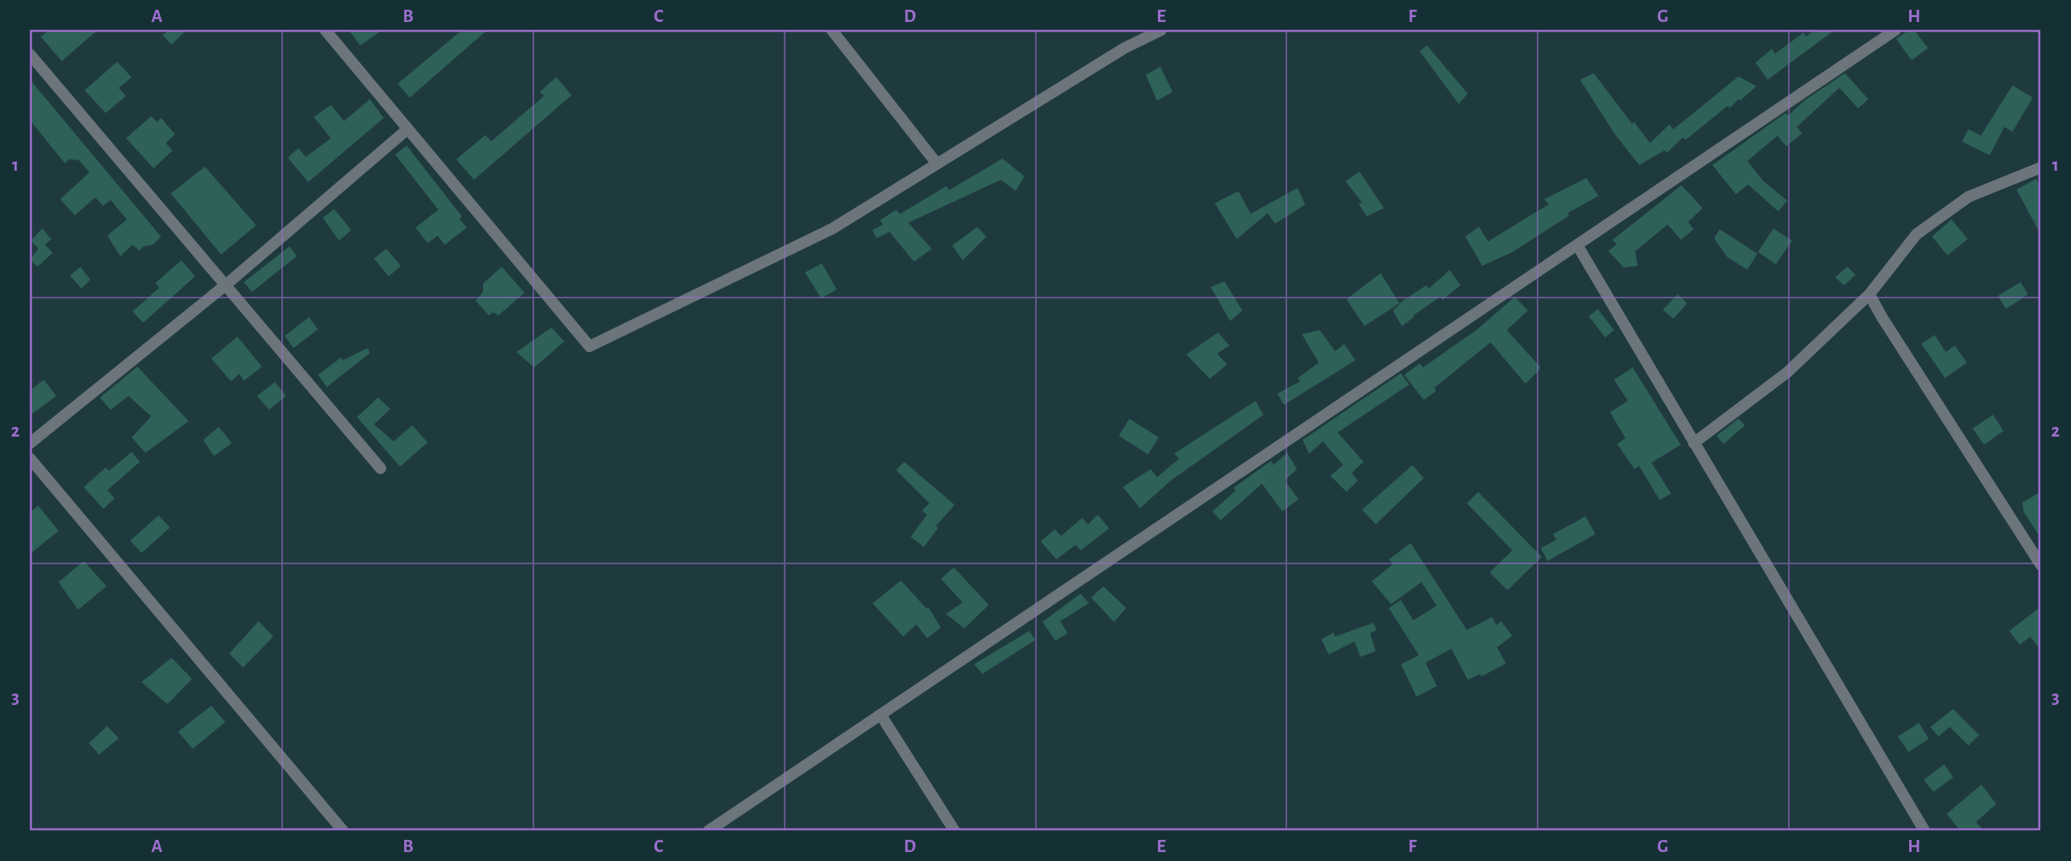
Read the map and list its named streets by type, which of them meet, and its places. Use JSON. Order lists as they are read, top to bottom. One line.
{"grid":{"columns":["A","B","C","D","E","F","G","H"],"rows":["1","2","3"]}}
